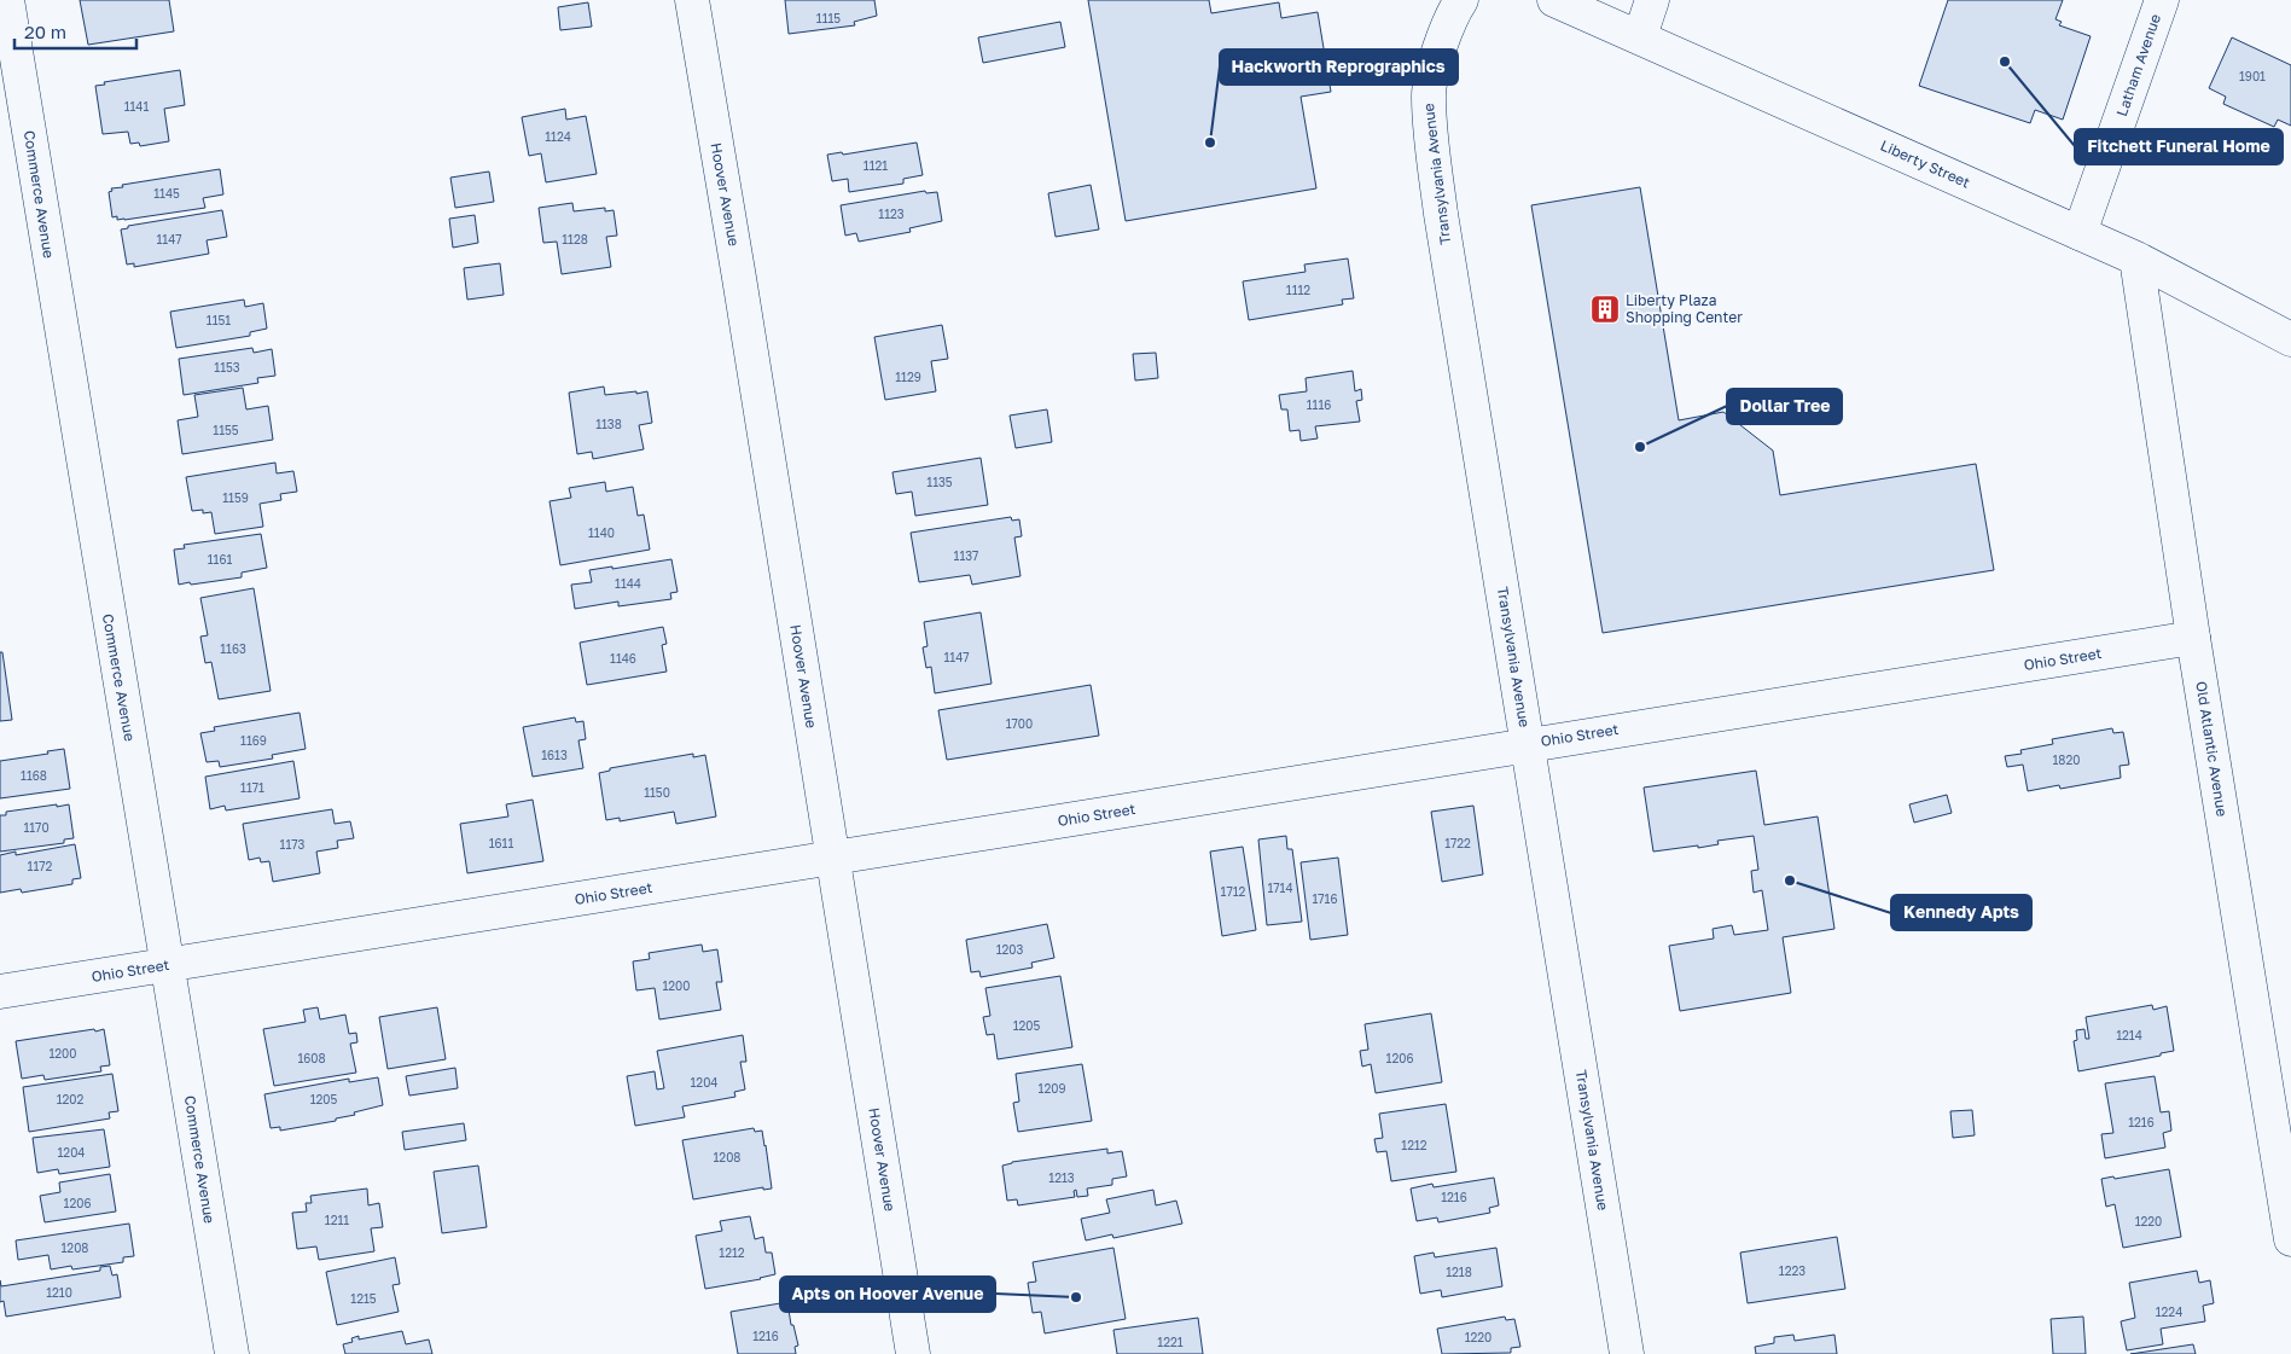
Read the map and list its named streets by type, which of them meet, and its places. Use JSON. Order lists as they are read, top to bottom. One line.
{"streets":{"street":["Latham Avenue","Liberty Street","Transylvania Avenue","Commerce Avenue","Hoover Avenue","Ohio Street","Old Atlantic Avenue"]},"crossings":[["Latham Avenue","Liberty Street"],["Liberty Street","Old Atlantic Avenue"],["Transylvania Avenue","Ohio Street"],["Commerce Avenue","Ohio Street"],["Hoover Avenue","Ohio Street"],["Ohio Street","Old Atlantic Avenue"]],"places":{"other":["Fitchett Funeral Home","Hackworth Reprographics","Dollar Tree","Kennedy Apts","Apts on Hoover Avenue"],"building":["Liberty Plaza Shopping Center"]},"house_numbers":["1115","1901","1141","1124","1121","1145","1123","1147","1128","1112","1151","1153","1129","1116","1138","1155","1135","1159","1140","1137","1161","1144","1163","1147","1146","1700","1169","1613","1820","1168","1171","1150","1170","1611","1722","1173","1172","1714","1712","1716","1203","1200","1205","1214","1200","1608","1206","1204","1209","1202","1205","1216","1212","1204","1208","1213","1216","1206","1211","1220","1208","1212","1223","1218","1210","1215","1224","1216","1220","1221"],"scale_bar":"20 m"}
